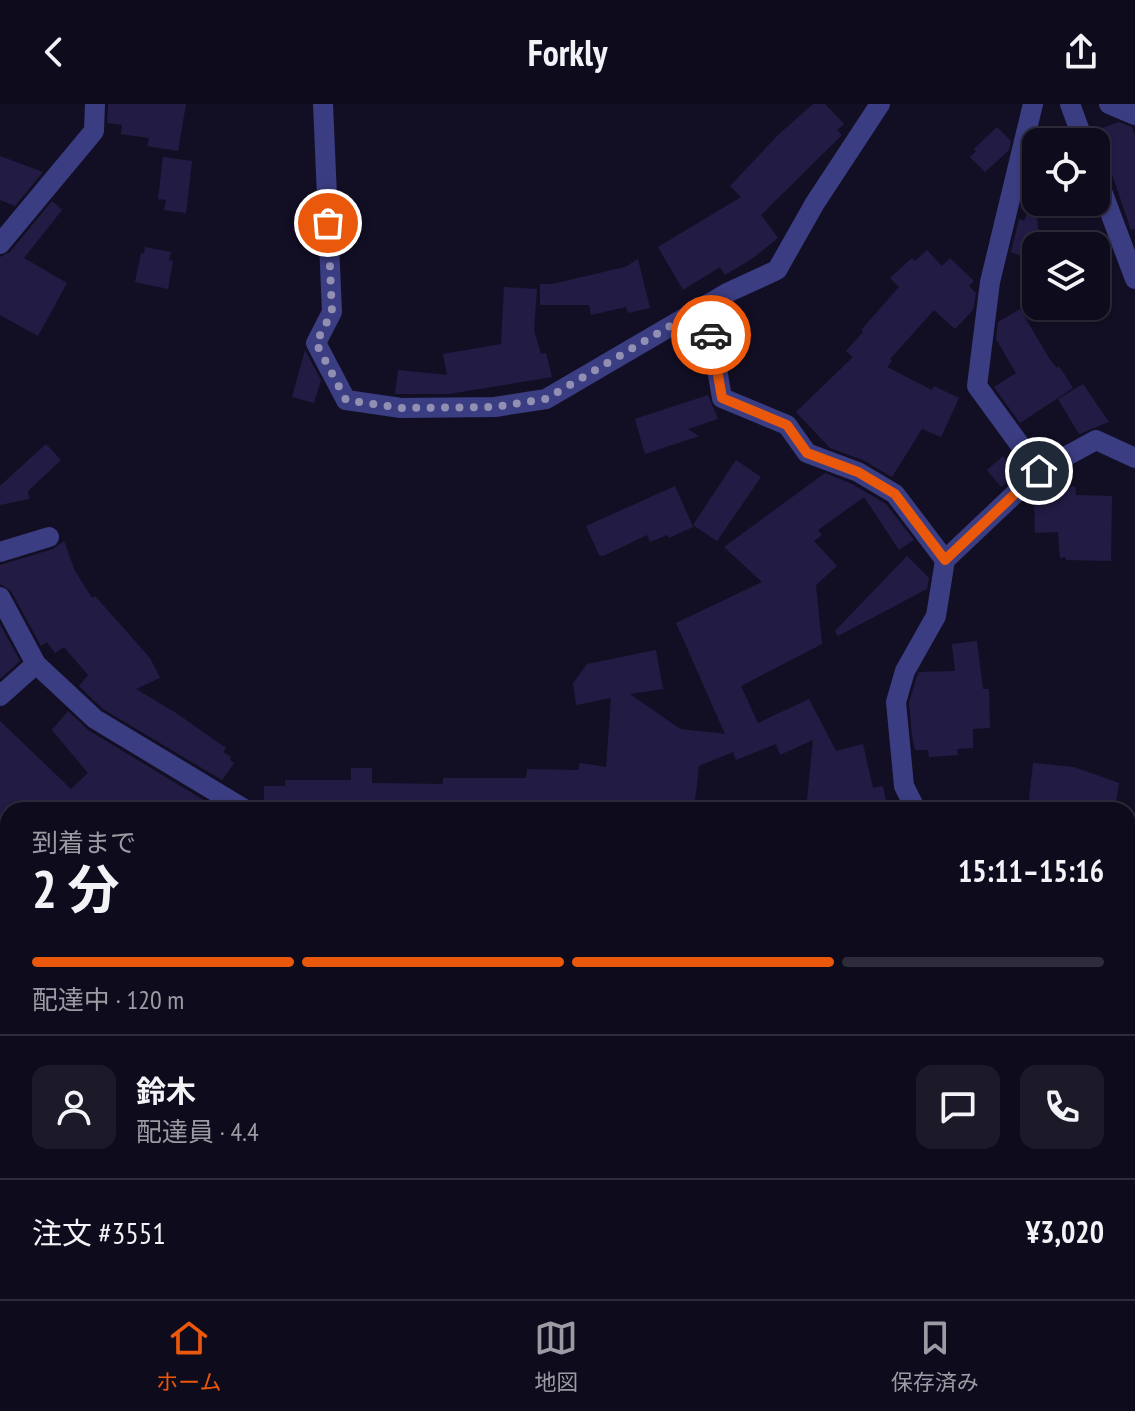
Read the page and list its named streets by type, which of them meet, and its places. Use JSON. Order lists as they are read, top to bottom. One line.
{"page":{"header":"Forkly","heading":["2 分","到着まで","15:11–15:16"],"panel":["鈴木","配達員 · 4.4","注文 #3551","¥3,020"],"bar":"配達中 · 120 m","tabs":["ホーム","地図","保存済み"]}}
